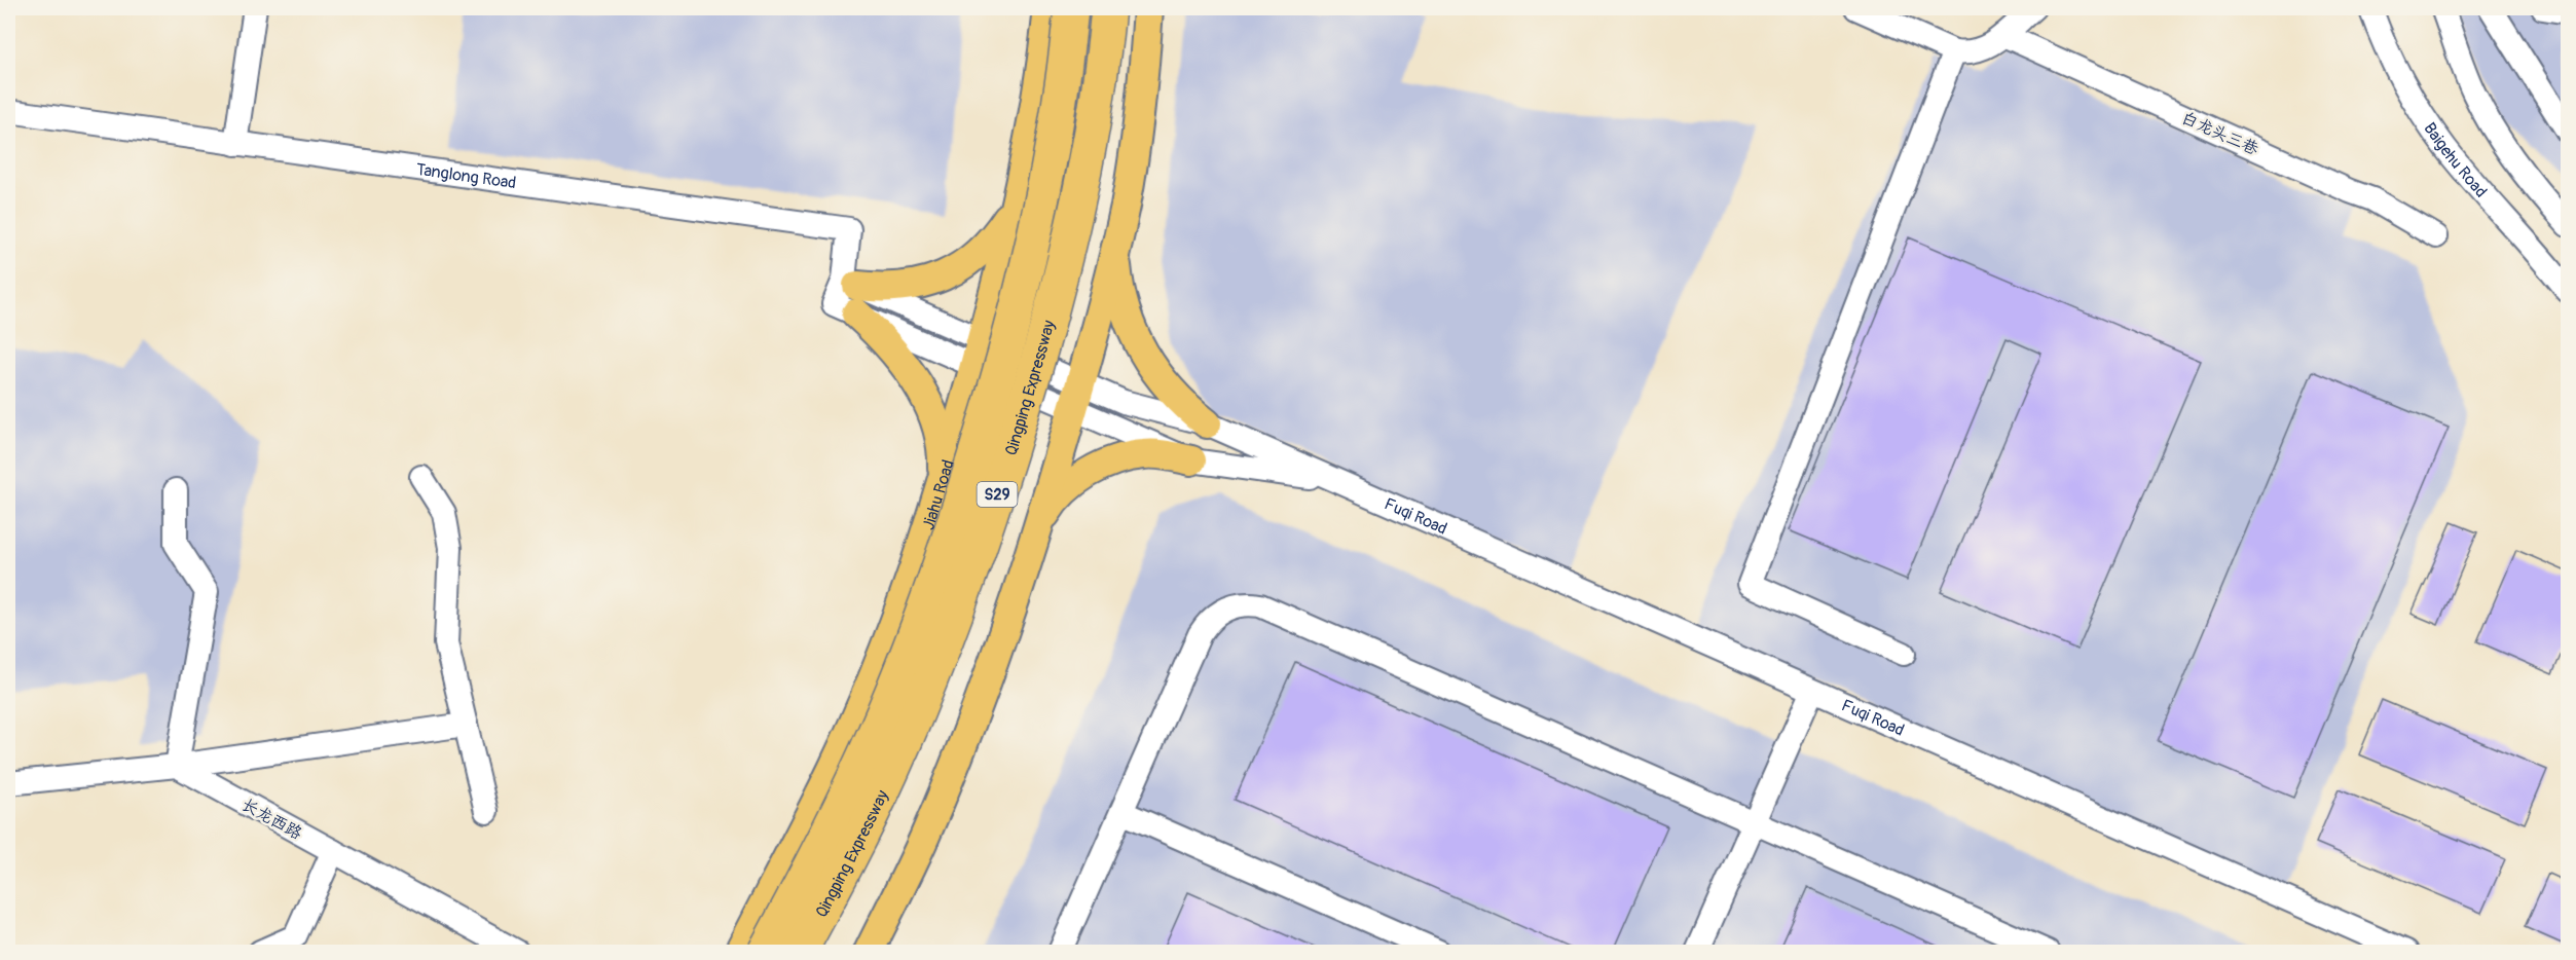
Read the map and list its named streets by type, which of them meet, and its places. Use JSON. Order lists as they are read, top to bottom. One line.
{"streets":{"highway":["Qingping Expressway","S29"],"main road":["Jiahu Road"],"street":["白龙头三巷","Baigehu Road","Tanglong Road","Fuqi Road","长龙西路"]}}
